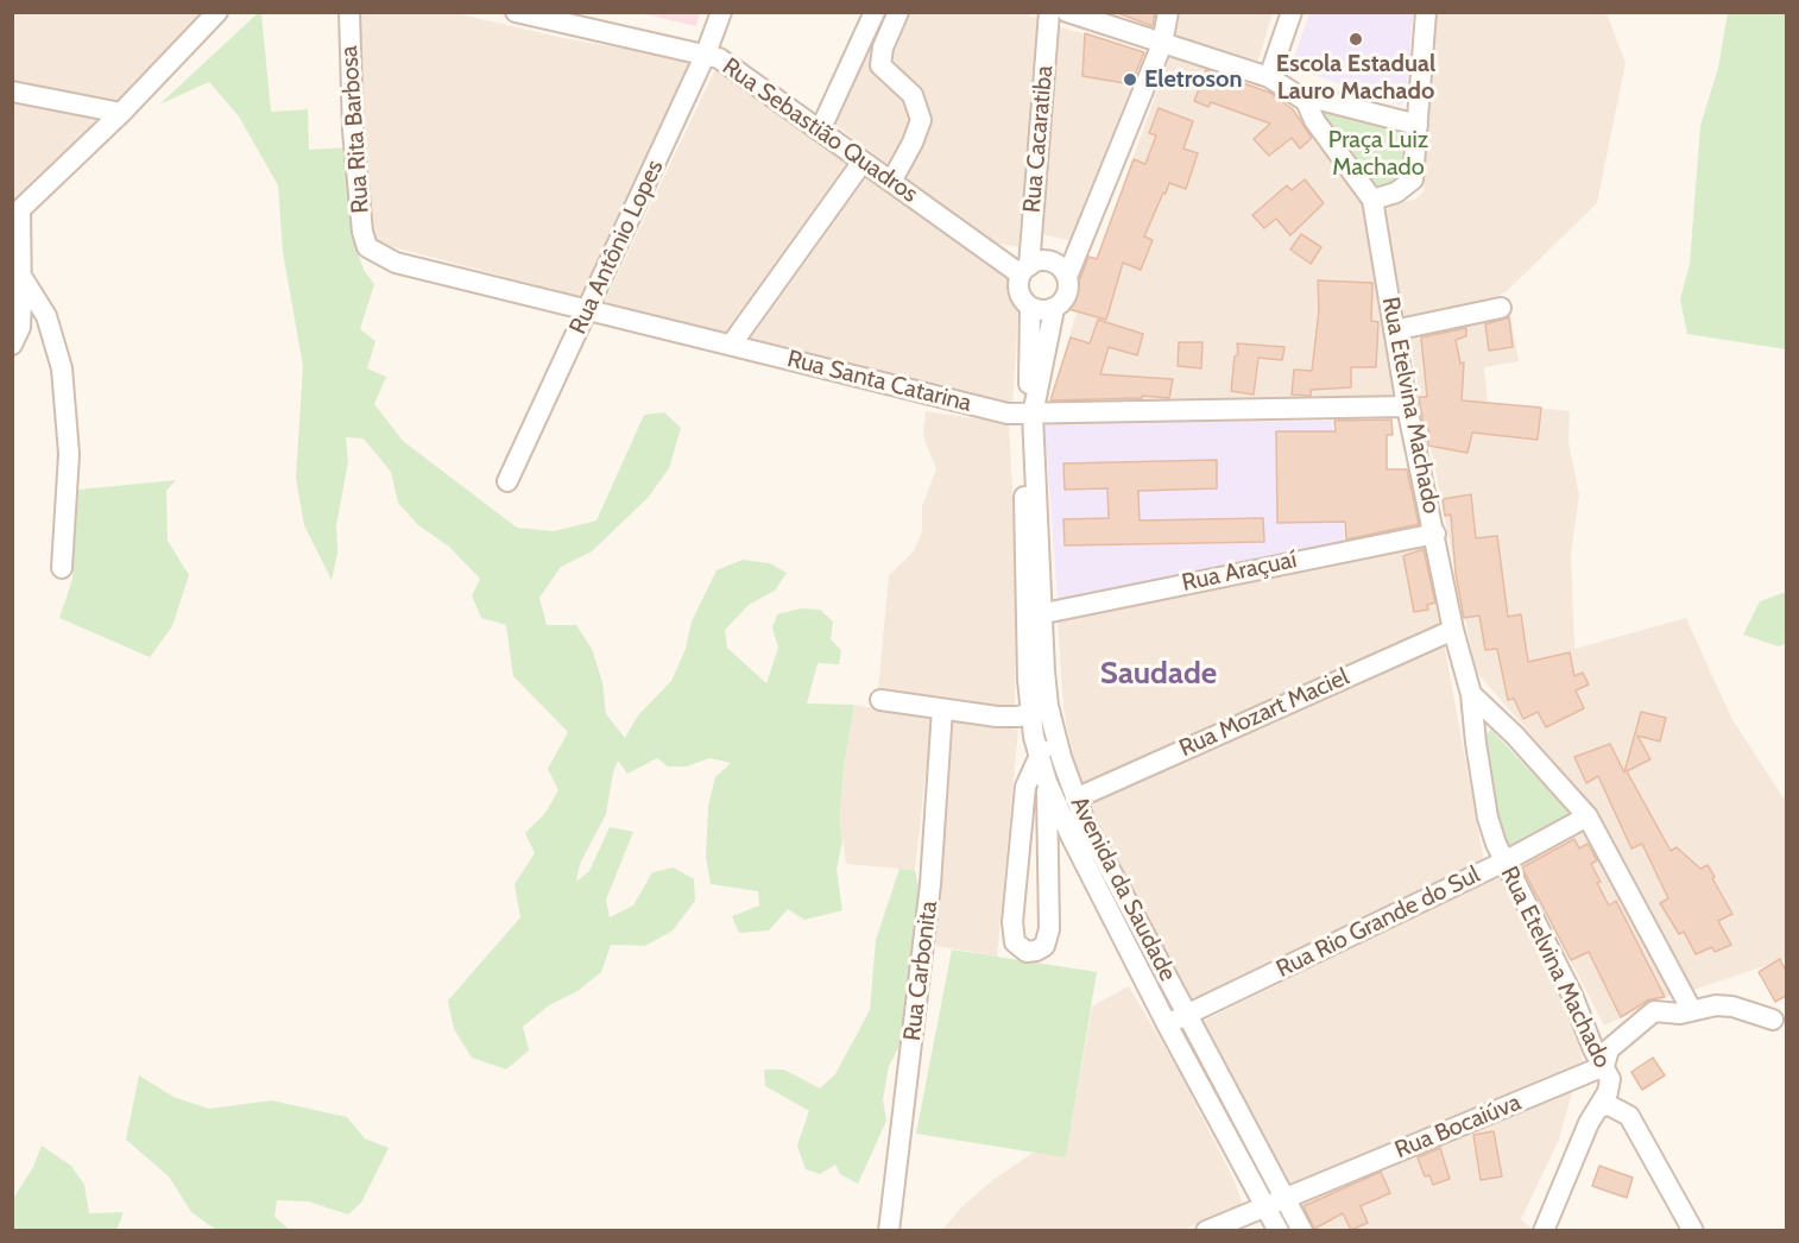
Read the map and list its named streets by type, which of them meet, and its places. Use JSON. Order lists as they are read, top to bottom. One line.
{"streets":{"street":["Rua Rita Barbosa","Rua Sebastião Quadros","Rua Cacaratiba","Rua Antônio Lopes","Rua Santa Catarina","Rua Etelvina Machado","Rua Araçuaí","Rua Mozart Maciel","Avenida da Saudade","Rua Rio Grande do Sul","Rua Carbonita","Rua Bocaiúva"]},"crossings":[["Rua Rita Barbosa","Rua Santa Catarina"],["Rua Sebastião Quadros","Rua Cacaratiba"],["Rua Sebastião Quadros","Rua Antônio Lopes"],["Rua Sebastião Quadros","Avenida da Saudade"],["Rua Cacaratiba","Avenida da Saudade"],["Rua Antônio Lopes","Rua Santa Catarina"],["Rua Santa Catarina","Rua Etelvina Machado"],["Rua Santa Catarina","Avenida da Saudade"],["Rua Etelvina Machado","Rua Araçuaí"],["Rua Etelvina Machado","Rua Mozart Maciel"],["Rua Etelvina Machado","Rua Rio Grande do Sul"],["Rua Etelvina Machado","Rua Bocaiúva"],["Rua Araçuaí","Avenida da Saudade"],["Rua Mozart Maciel","Avenida da Saudade"],["Avenida da Saudade","Rua Rio Grande do Sul"],["Avenida da Saudade","Rua Bocaiúva"]],"districts":["Saudade"],"parks":["Praça Luiz Machado"],"places":["Escola Estadual Lauro Machado","Eletroson"]}
